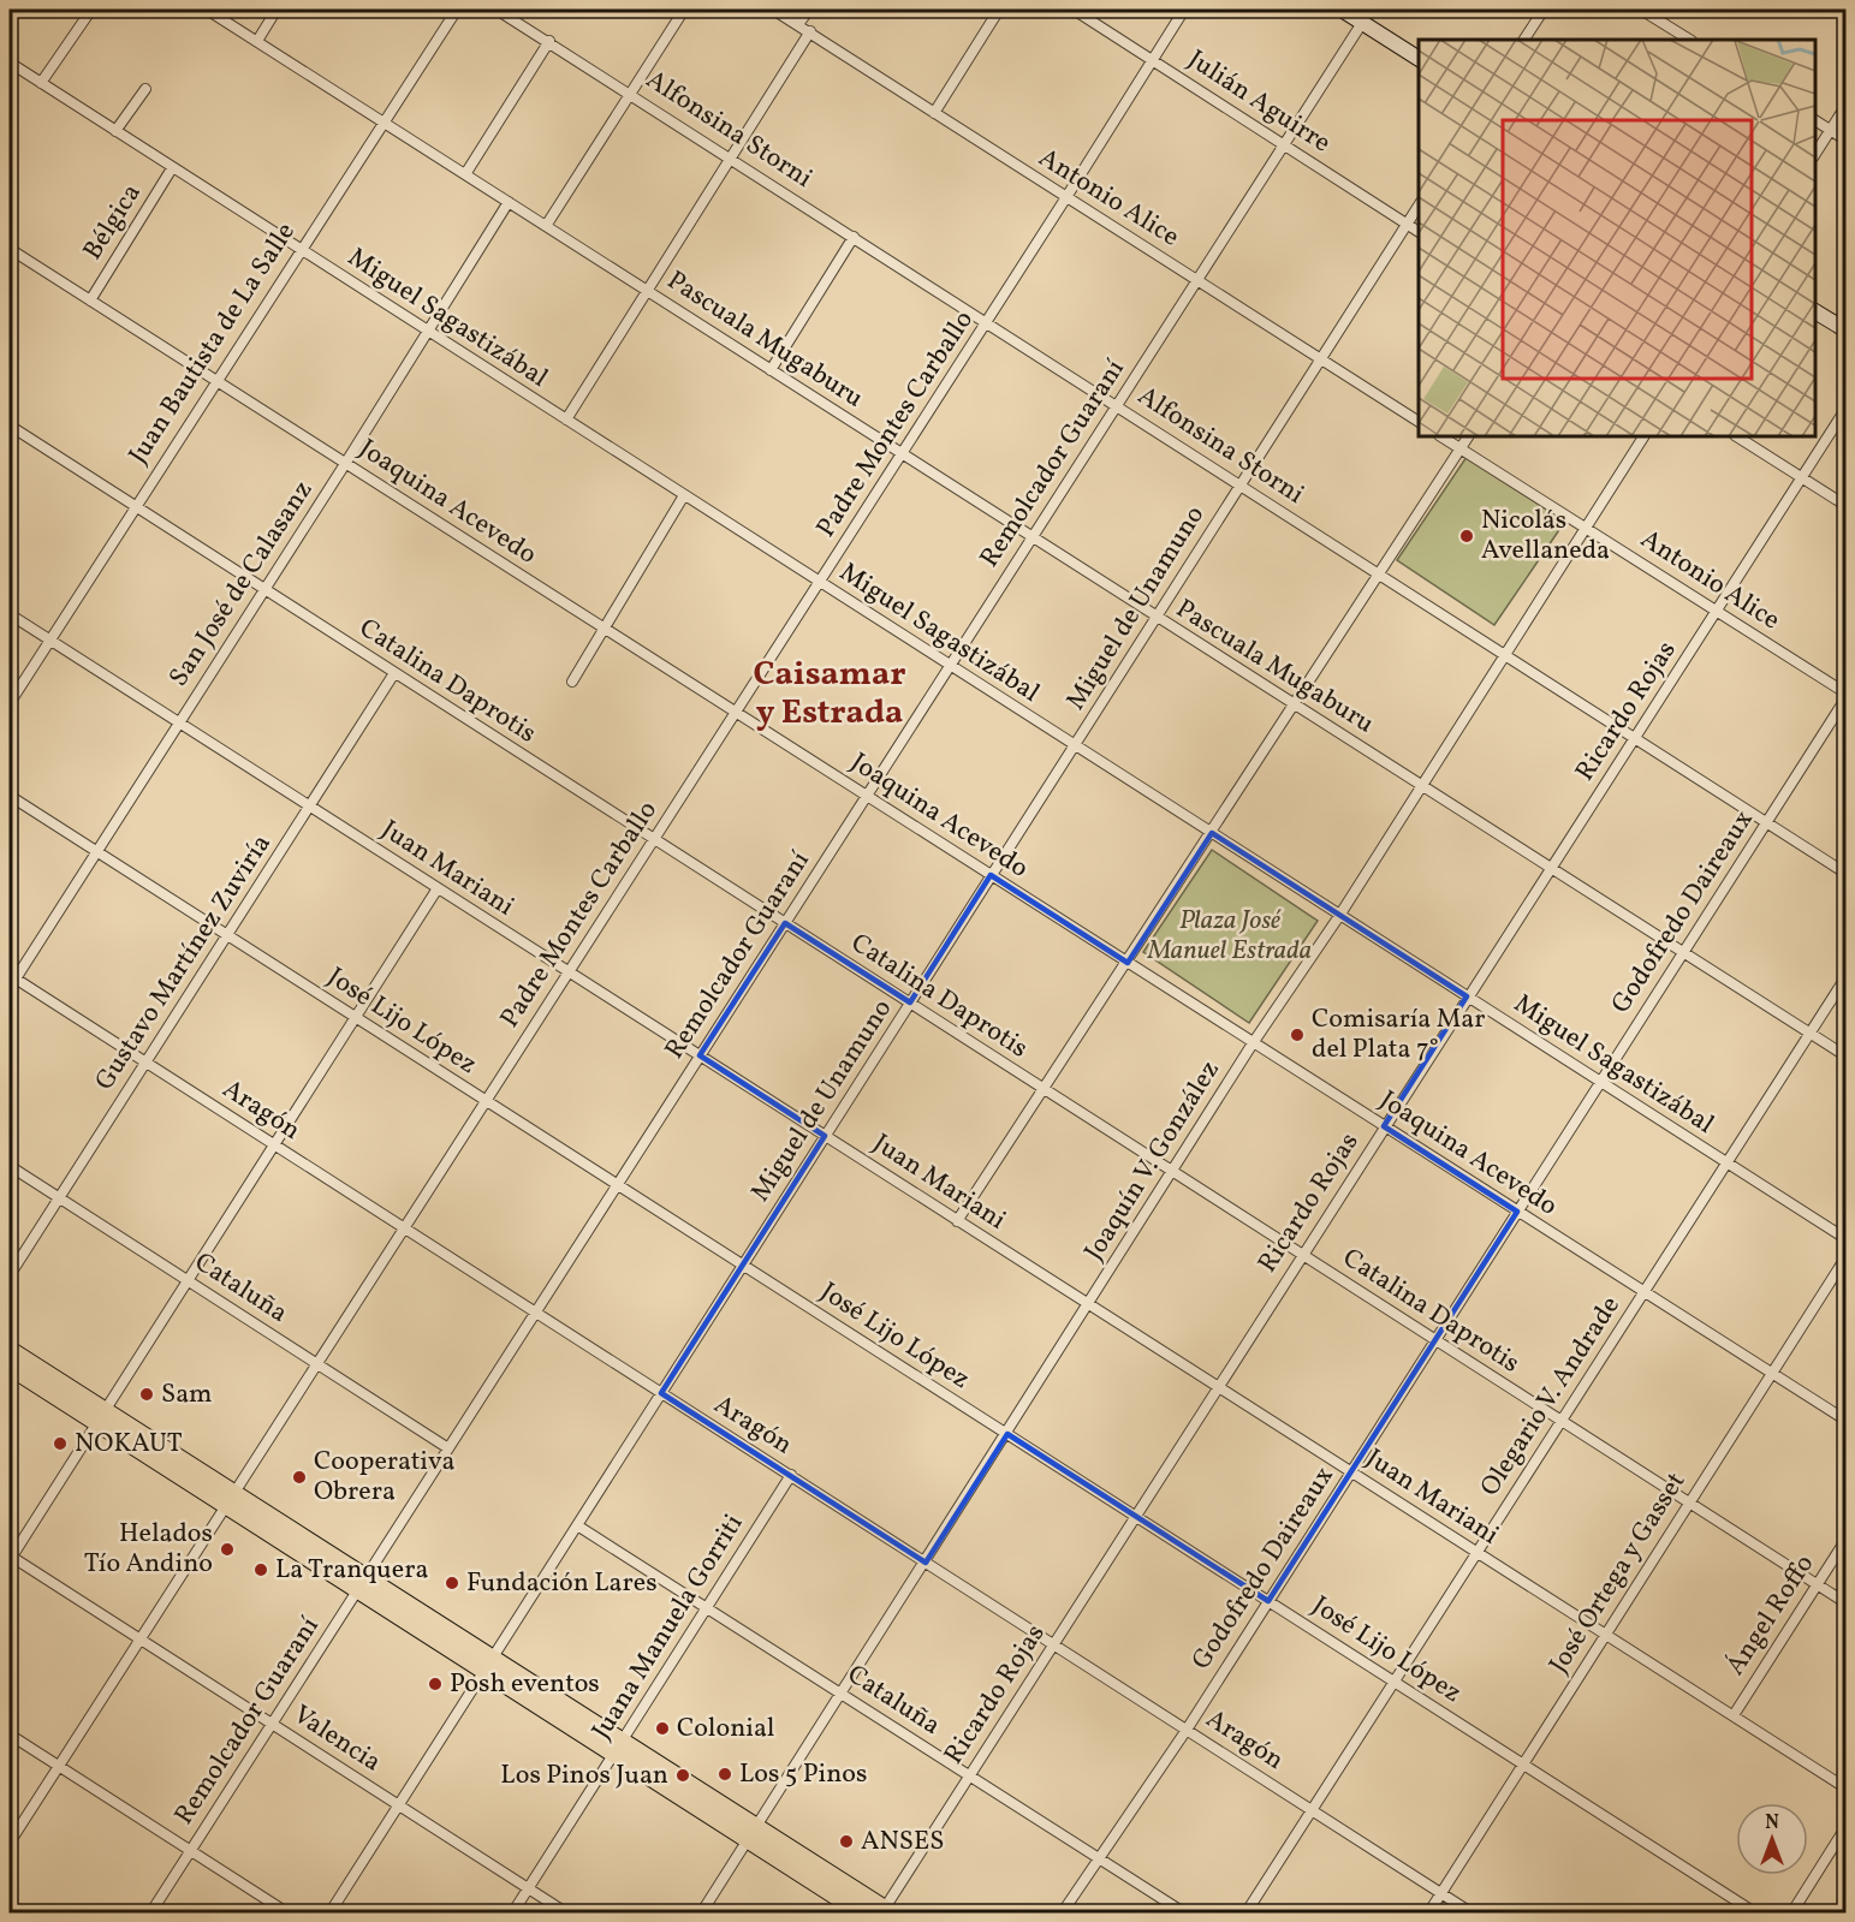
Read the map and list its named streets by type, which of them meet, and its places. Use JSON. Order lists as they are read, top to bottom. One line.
{"streets":{"street":["Julián Aguirre","Alfonsina Storni","Antonio Alice","Bélgica","Miguel Sagastizábal","Pascuala Mugaburu","Juan Bautista de La Salle","Padre Montes Carballo","Remolcador Guaraní","Joaquina Acevedo","San José de Calasanz","Miguel de Unamuno","Catalina Daprotis","Ricardo Rojas","Juan Mariani","Godofredo Daireaux","Gustavo Martínez Zuviría","José Lijo López","Aragón","Joaquín V. González","Cataluña","Olegario V. Andrade","José Ortega y Gasset","Ángel Roffo","Juana Manuela Gorriti","Valencia"]},"crossings":[["Julián Aguirre","Padre Montes Carballo"],["Julián Aguirre","Remolcador Guaraní"],["Julián Aguirre","Miguel de Unamuno"],["Alfonsina Storni","Padre Montes Carballo"],["Alfonsina Storni","Remolcador Guaraní"],["Alfonsina Storni","Miguel de Unamuno"],["Alfonsina Storni","Ricardo Rojas"],["Alfonsina Storni","Godofredo Daireaux"],["Alfonsina Storni","Joaquín V. González"],["Antonio Alice","Padre Montes Carballo"],["Antonio Alice","Remolcador Guaraní"],["Antonio Alice","Miguel de Unamuno"],["Antonio Alice","Ricardo Rojas"],["Antonio Alice","Godofredo Daireaux"],["Antonio Alice","Joaquín V. González"],["Bélgica","Miguel Sagastizábal"],["Bélgica","Joaquina Acevedo"],["Miguel Sagastizábal","Juan Bautista de La Salle"],["Miguel Sagastizábal","Padre Montes Carballo"],["Miguel Sagastizábal","Remolcador Guaraní"],["Miguel Sagastizábal","San José de Calasanz"],["Miguel Sagastizábal","Miguel de Unamuno"],["Miguel Sagastizábal","Ricardo Rojas"],["Miguel Sagastizábal","Godofredo Daireaux"],["Miguel Sagastizábal","Joaquín V. González"],["Miguel Sagastizábal","Olegario V. Andrade"],["Pascuala Mugaburu","Juan Bautista de La Salle"],["Pascuala Mugaburu","Padre Montes Carballo"],["Pascuala Mugaburu","Remolcador Guaraní"],["Pascuala Mugaburu","San José de Calasanz"],["Pascuala Mugaburu","Miguel de Unamuno"],["Pascuala Mugaburu","Ricardo Rojas"],["Pascuala Mugaburu","Godofredo Daireaux"],["Pascuala Mugaburu","Joaquín V. González"],["Pascuala Mugaburu","Olegario V. Andrade"],["Juan Bautista de La Salle","Joaquina Acevedo"],["Juan Bautista de La Salle","Catalina Daprotis"],["Juan Bautista de La Salle","Juan Mariani"],["Padre Montes Carballo","Joaquina Acevedo"],["Padre Montes Carballo","Catalina Daprotis"],["Padre Montes Carballo","Juan Mariani"],["Padre Montes Carballo","José Lijo López"],["Padre Montes Carballo","Aragón"],["Padre Montes Carballo","Cataluña"],["Padre Montes Carballo","Valencia"],["Remolcador Guaraní","Joaquina Acevedo"],["Remolcador Guaraní","Catalina Daprotis"],["Remolcador Guaraní","Juan Mariani"],["Remolcador Guaraní","José Lijo López"],["Remolcador Guaraní","Aragón"],["Remolcador Guaraní","Cataluña"],["Remolcador Guaraní","Valencia"],["Joaquina Acevedo","San José de Calasanz"],["Joaquina Acevedo","Miguel de Unamuno"],["Joaquina Acevedo","Ricardo Rojas"],["Joaquina Acevedo","Godofredo Daireaux"],["Joaquina Acevedo","Joaquín V. González"],["Joaquina Acevedo","Olegario V. Andrade"],["Joaquina Acevedo","José Ortega y Gasset"],["San José de Calasanz","Catalina Daprotis"],["San José de Calasanz","Juan Mariani"],["San José de Calasanz","José Lijo López"],["San José de Calasanz","Aragón"],["Miguel de Unamuno","Catalina Daprotis"],["Miguel de Unamuno","Juan Mariani"],["Miguel de Unamuno","José Lijo López"],["Miguel de Unamuno","Aragón"],["Miguel de Unamuno","Cataluña"],["Miguel de Unamuno","Valencia"],["Catalina Daprotis","Ricardo Rojas"],["Catalina Daprotis","Godofredo Daireaux"],["Catalina Daprotis","Gustavo Martínez Zuviría"],["Catalina Daprotis","Joaquín V. González"],["Catalina Daprotis","Olegario V. Andrade"],["Catalina Daprotis","José Ortega y Gasset"],["Catalina Daprotis","Ángel Roffo"],["Ricardo Rojas","Juan Mariani"],["Ricardo Rojas","José Lijo López"],["Ricardo Rojas","Aragón"],["Ricardo Rojas","Cataluña"],["Juan Mariani","Godofredo Daireaux"],["Juan Mariani","Gustavo Martínez Zuviría"],["Juan Mariani","Joaquín V. González"],["Juan Mariani","Olegario V. Andrade"],["Juan Mariani","José Ortega y Gasset"],["Juan Mariani","Ángel Roffo"],["Godofredo Daireaux","José Lijo López"],["Godofredo Daireaux","Aragón"],["Godofredo Daireaux","Cataluña"],["Gustavo Martínez Zuviría","José Lijo López"],["Gustavo Martínez Zuviría","Aragón"],["Gustavo Martínez Zuviría","Cataluña"],["José Lijo López","Joaquín V. González"],["José Lijo López","Olegario V. Andrade"],["José Lijo López","José Ortega y Gasset"],["Aragón","Joaquín V. González"],["Aragón","Olegario V. Andrade"],["Aragón","José Ortega y Gasset"],["Aragón","Juana Manuela Gorriti"],["Joaquín V. González","Cataluña"],["Cataluña","Juana Manuela Gorriti"],["Juana Manuela Gorriti","Valencia"]],"districts":["Caisamar y Estrada"],"parks":["Plaza José Manuel Estrada"],"places":["Nicolás Avellaneda","Comisaría Mar del Plata 7°","Sam","NOKAUT","Cooperativa Obrera","Helados Tío Andino","La Tranquera","Fundación Lares","Posh eventos","Colonial","Los 5 Pinos","Los Pinos Juan","ANSES"],"north":"top"}
